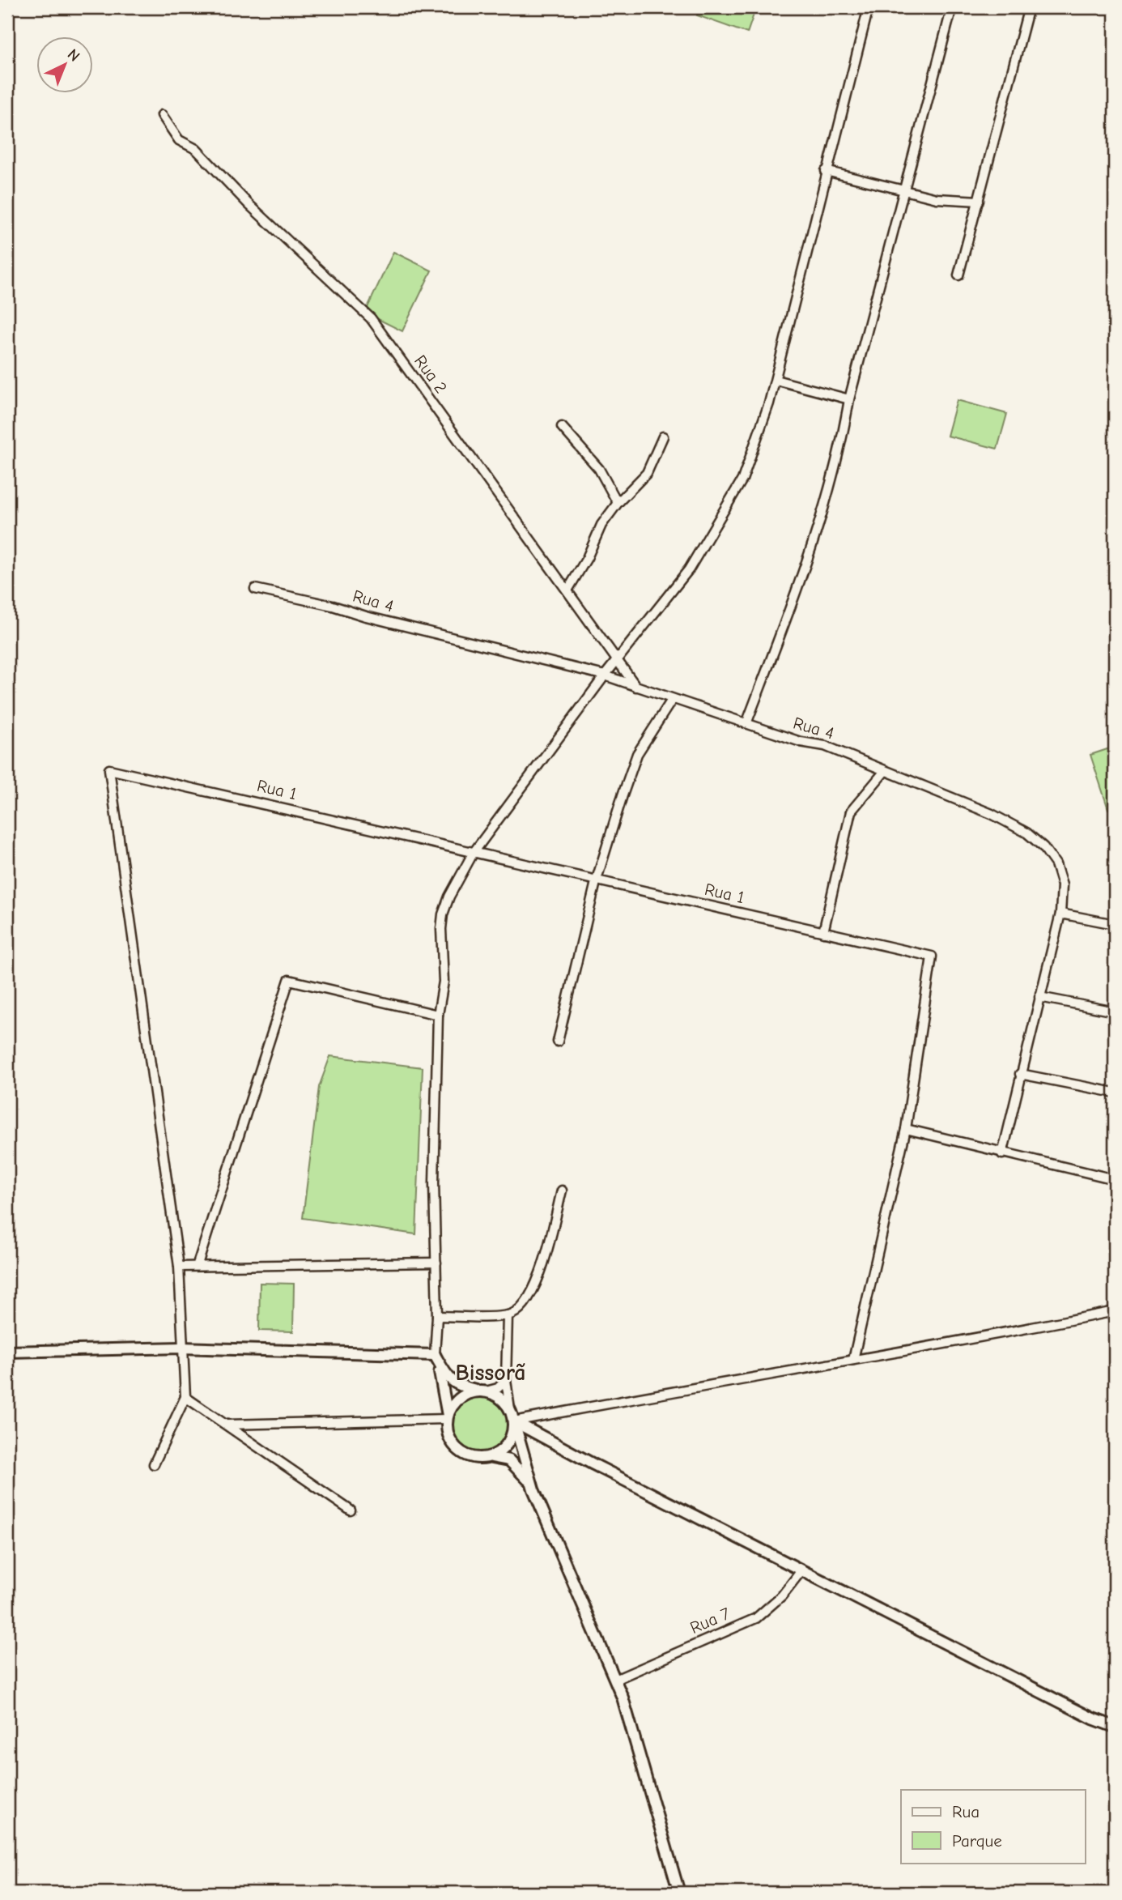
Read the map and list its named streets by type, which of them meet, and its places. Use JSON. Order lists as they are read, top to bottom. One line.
{"streets":{"street":["Rua 2","Rua 4","Rua 1","Rua 7"]},"crossings":[["Rua 2","Rua 4"]],"districts":["Bissorã"],"legend":["Rua","Parque"],"north":"top right"}
